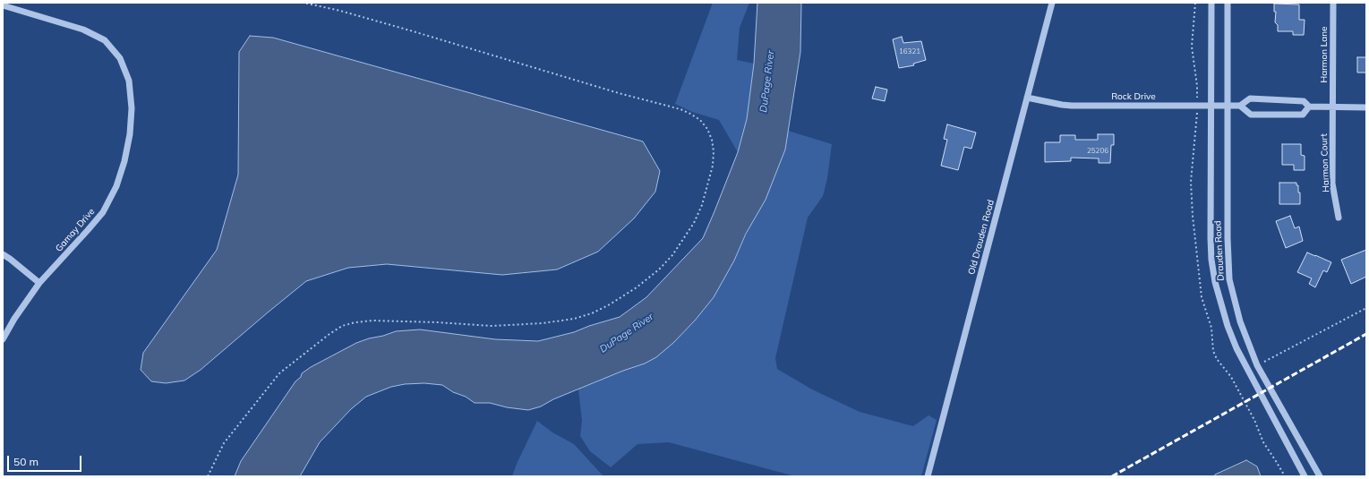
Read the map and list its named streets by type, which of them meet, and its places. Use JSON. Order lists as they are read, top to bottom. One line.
{"streets":{"street":["Harmon Lane","Rock Drive","Harmon Court","Gamay Drive","Old Drauden Road","Drauden Road"]},"crossings":[["Harmon Lane","Rock Drive"],["Harmon Lane","Harmon Court"],["Rock Drive","Harmon Court"],["Rock Drive","Old Drauden Road"],["Rock Drive","Drauden Road"]],"water":["DuPage River"],"house_numbers":["16321","25206"],"scale_bar":"50 m"}
